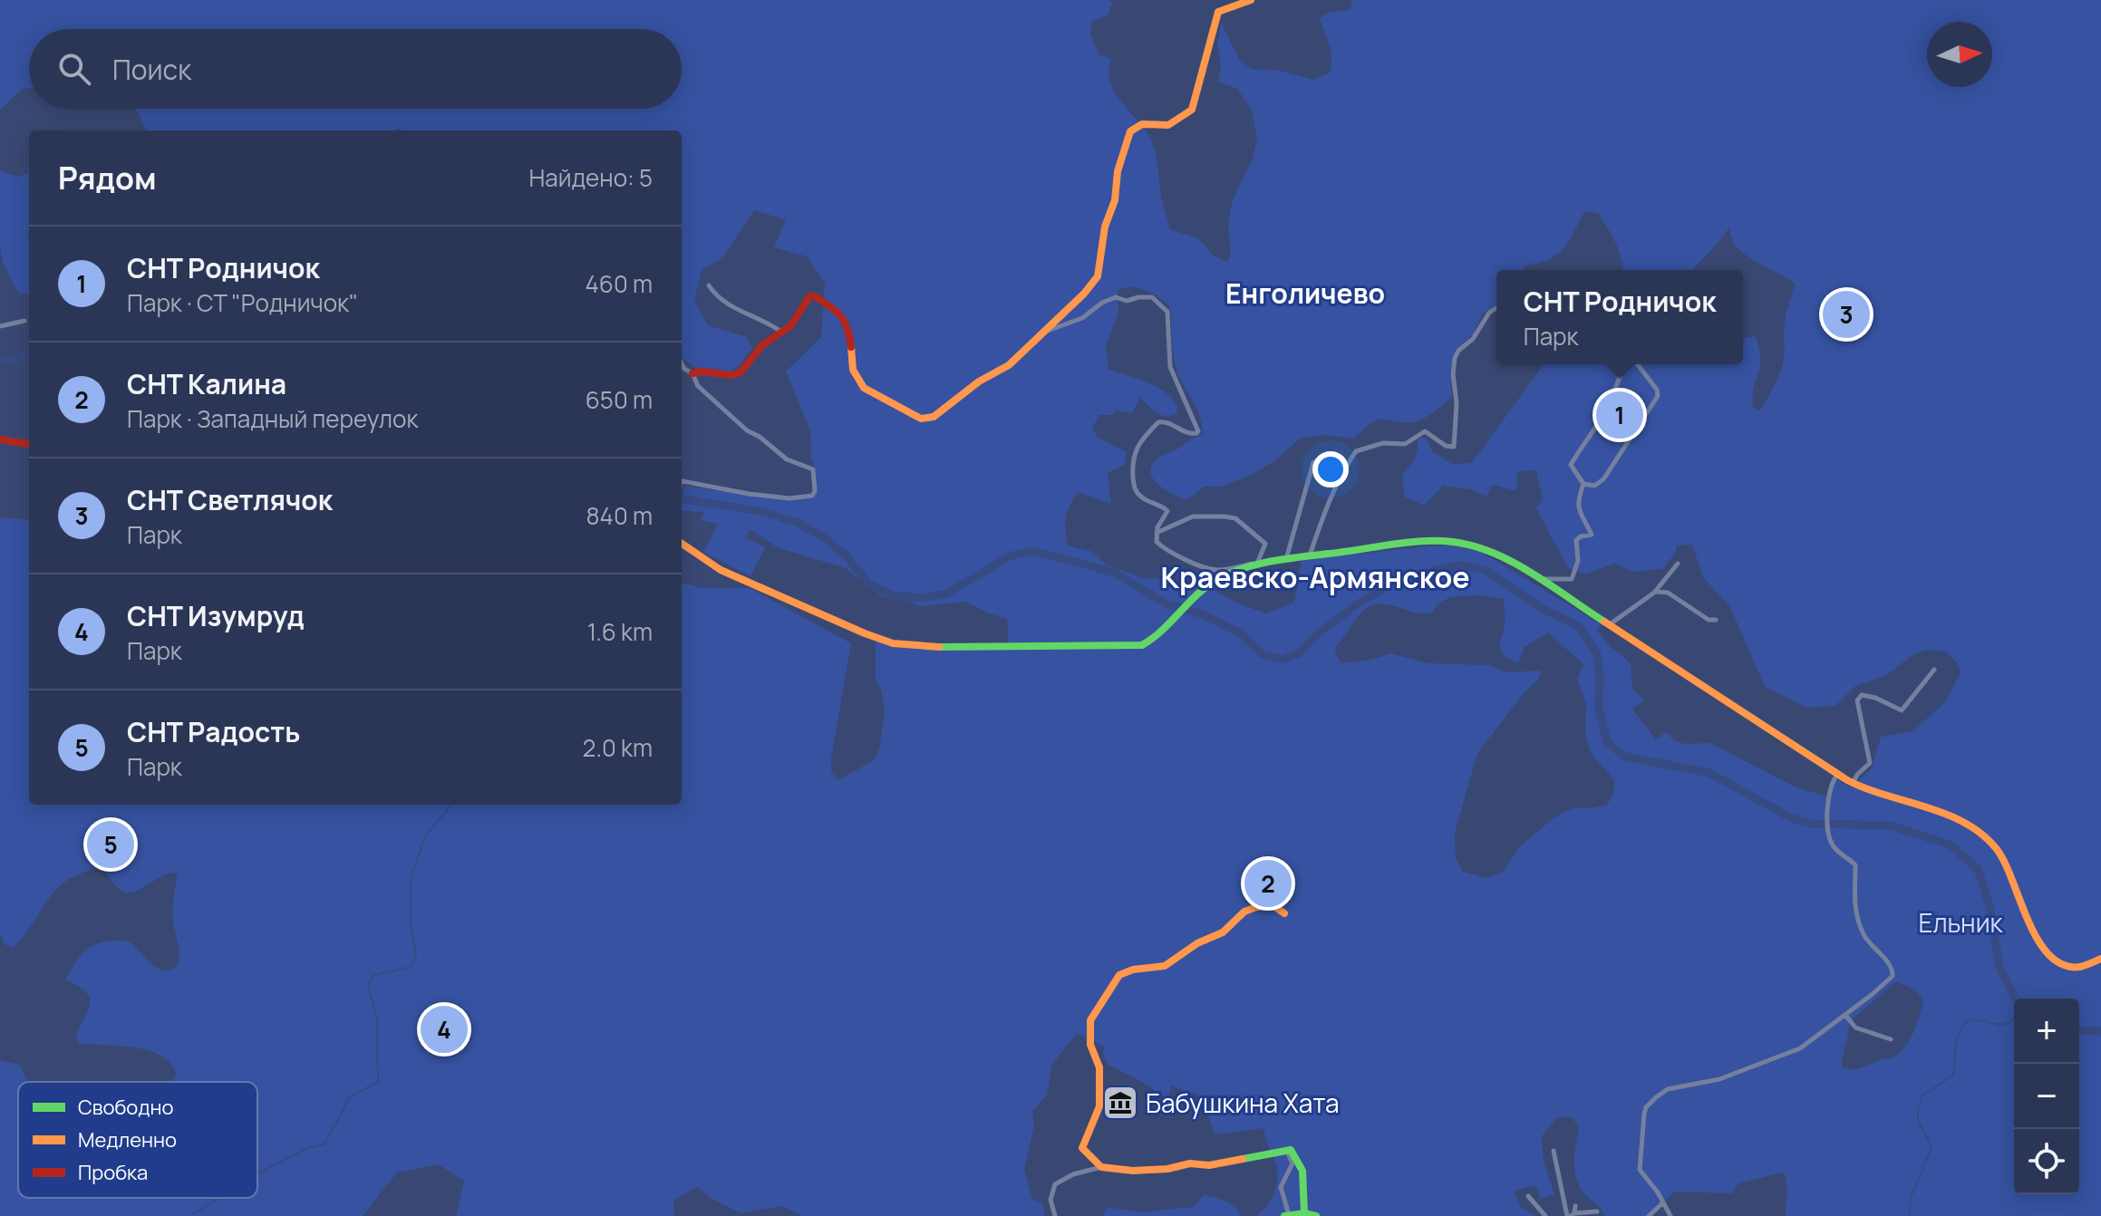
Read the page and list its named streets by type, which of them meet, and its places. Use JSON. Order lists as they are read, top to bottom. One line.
{"districts":["Енголичево","Краевско-Армянское"],"parks":["Ельник"],"places":{"museum":["Бабушкина Хата"]},"legend":["Свободно","Медленно","Пробка"],"north":"right","page":{"search":"Поиск","heading":["Рядом","Найдено: 5"],"list":[{"mark":"1","name":"СНТ Родничок","note":"Парк · СТ \"Родничок\"","value":"460 m"},{"mark":"2","name":"СНТ Калина","note":"Парк · Западный переулок","value":"650 m"},{"mark":"3","name":"СНТ Светлячок","note":"Парк","value":"840 m"},{"mark":"4","name":"СНТ Изумруд","note":"Парк","value":"1.6 km"},{"mark":"5","name":"СНТ Радость","note":"Парк","value":"2.0 km"}],"popup":["СНТ Родничок","Парк"],"pins":["3","1","5","2","4"],"map_buttons":["+","−"]}}
